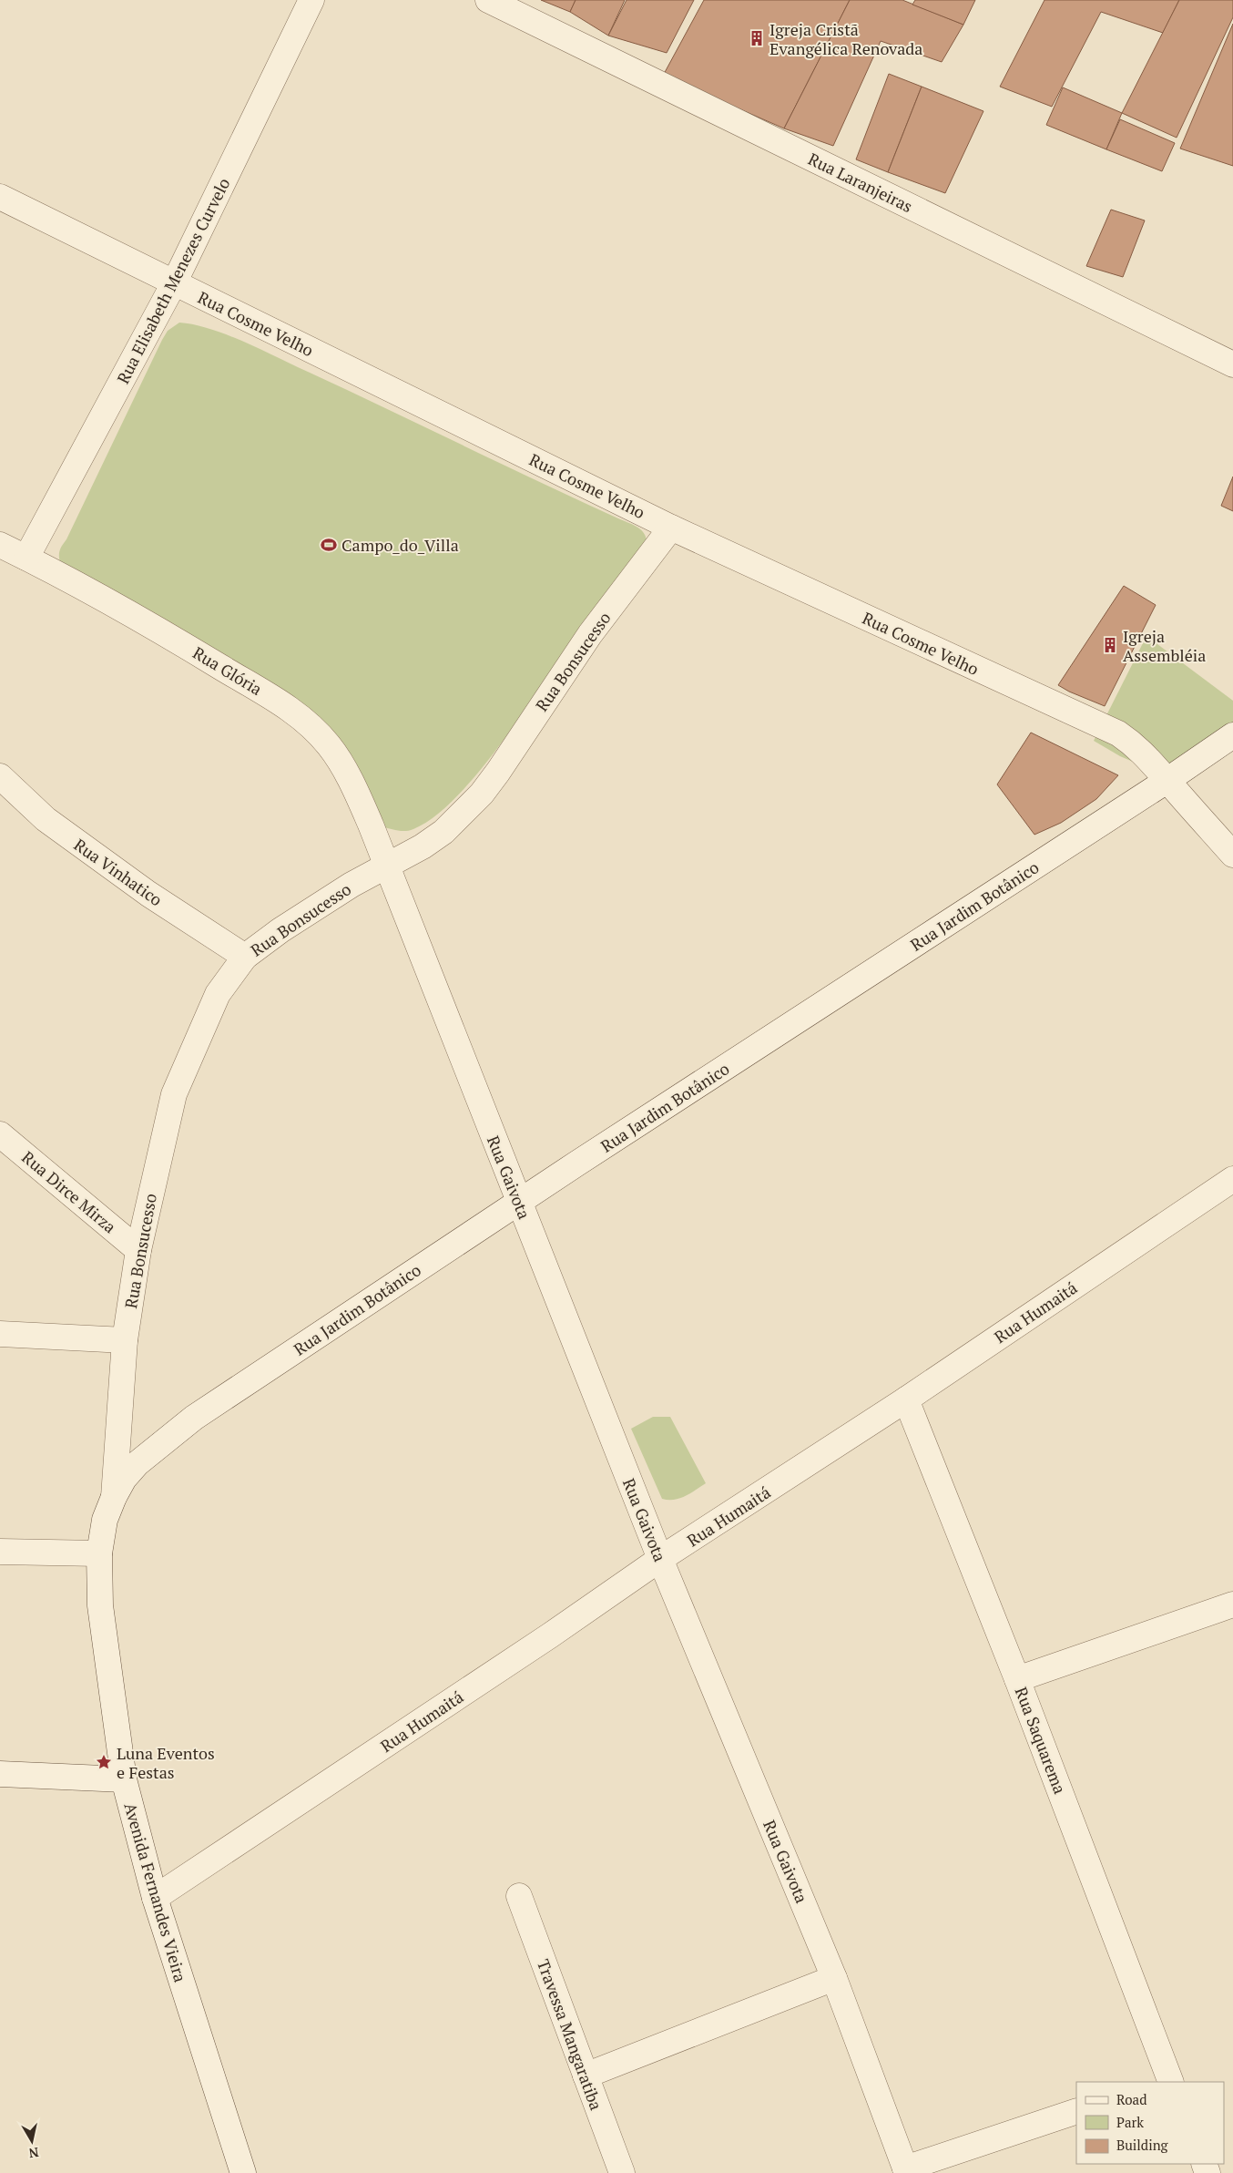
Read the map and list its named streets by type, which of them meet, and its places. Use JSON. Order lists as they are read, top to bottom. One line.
{"streets":{"street":["Rua Laranjeiras","Rua Elisabeth Menezes Curvelo","Rua Cosme Velho","Rua Bonsucesso","Rua Glória","Rua Vinhatico","Rua Jardim Botânico","Rua Gaivota","Rua Dirce Mirza","Rua Humaitá","Rua Saquarema","Avenida Fernandes Vieira","Travessa Mangaratiba"]},"crossings":[["Rua Elisabeth Menezes Curvelo","Rua Cosme Velho"],["Rua Elisabeth Menezes Curvelo","Rua Glória"],["Rua Cosme Velho","Rua Bonsucesso"],["Rua Cosme Velho","Rua Jardim Botânico"],["Rua Bonsucesso","Rua Glória"],["Rua Bonsucesso","Rua Vinhatico"],["Rua Bonsucesso","Rua Jardim Botânico"],["Rua Bonsucesso","Rua Gaivota"],["Rua Bonsucesso","Rua Dirce Mirza"],["Rua Bonsucesso","Avenida Fernandes Vieira"],["Rua Glória","Rua Gaivota"],["Rua Jardim Botânico","Rua Gaivota"],["Rua Jardim Botânico","Avenida Fernandes Vieira"],["Rua Gaivota","Rua Humaitá"],["Rua Humaitá","Rua Saquarema"],["Rua Humaitá","Avenida Fernandes Vieira"]],"places":{"building":["Igreja Cristã Evangélica Renovada","Igreja Assembléia"],"sports":["Campo_do_Villa"],"place":["Luna Eventos e Festas"]},"legend":["Road","Park","Building"],"north":"bottom"}
